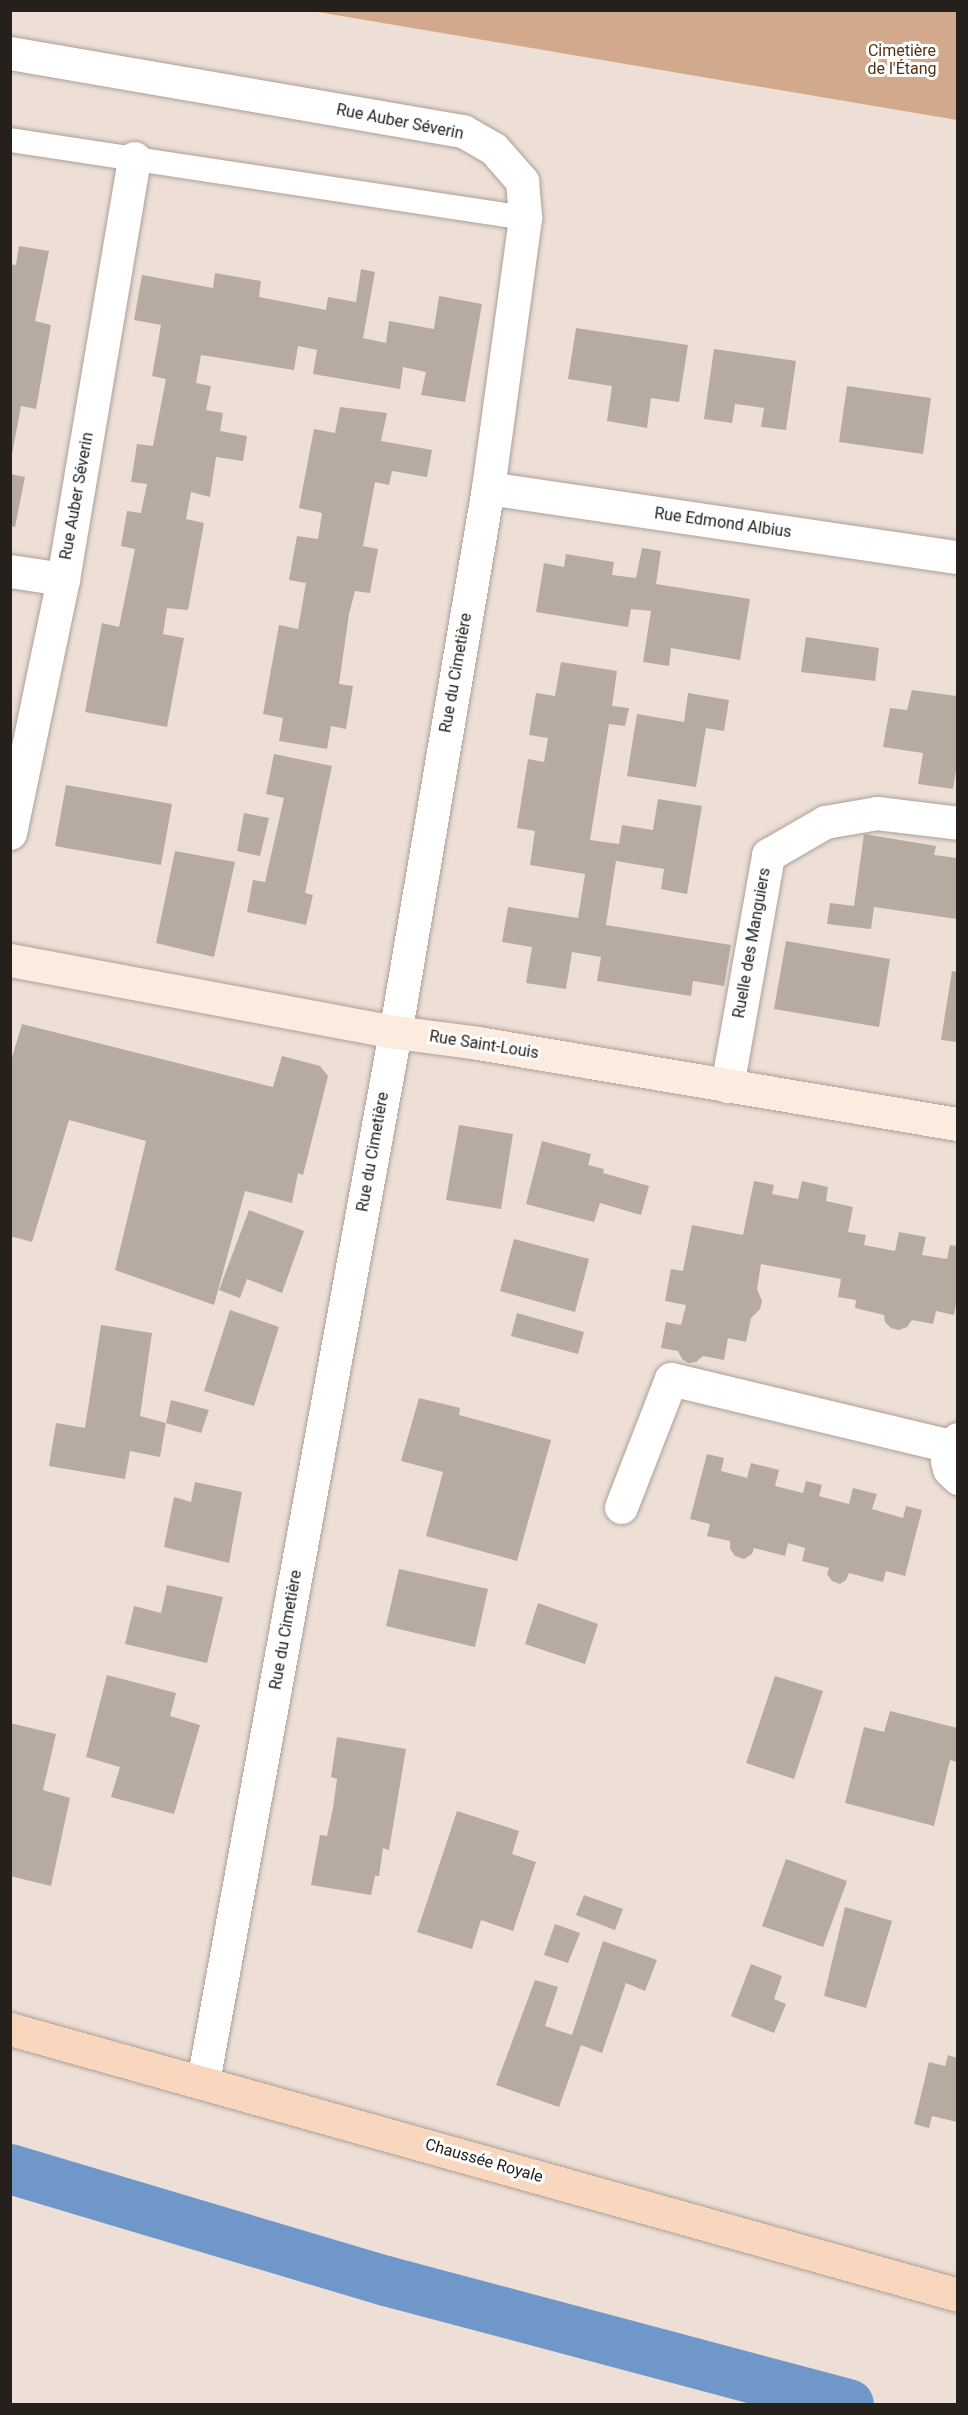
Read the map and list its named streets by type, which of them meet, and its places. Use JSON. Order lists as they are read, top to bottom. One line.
{"streets":{"main road":["Chaussée Royale"],"street":["Rue Auber Séverin","Rue Edmond Albius","Rue du Cimetière","Ruelle des Manguiers","Rue Saint-Louis"]},"crossings":[["Rue Auber Séverin","Rue du Cimetière"],["Rue Edmond Albius","Rue du Cimetière"],["Rue du Cimetière","Rue Saint-Louis"],["Rue du Cimetière","Chaussée Royale"],["Ruelle des Manguiers","Rue Saint-Louis"]],"parks":["Cimetière de l'Étang"]}
